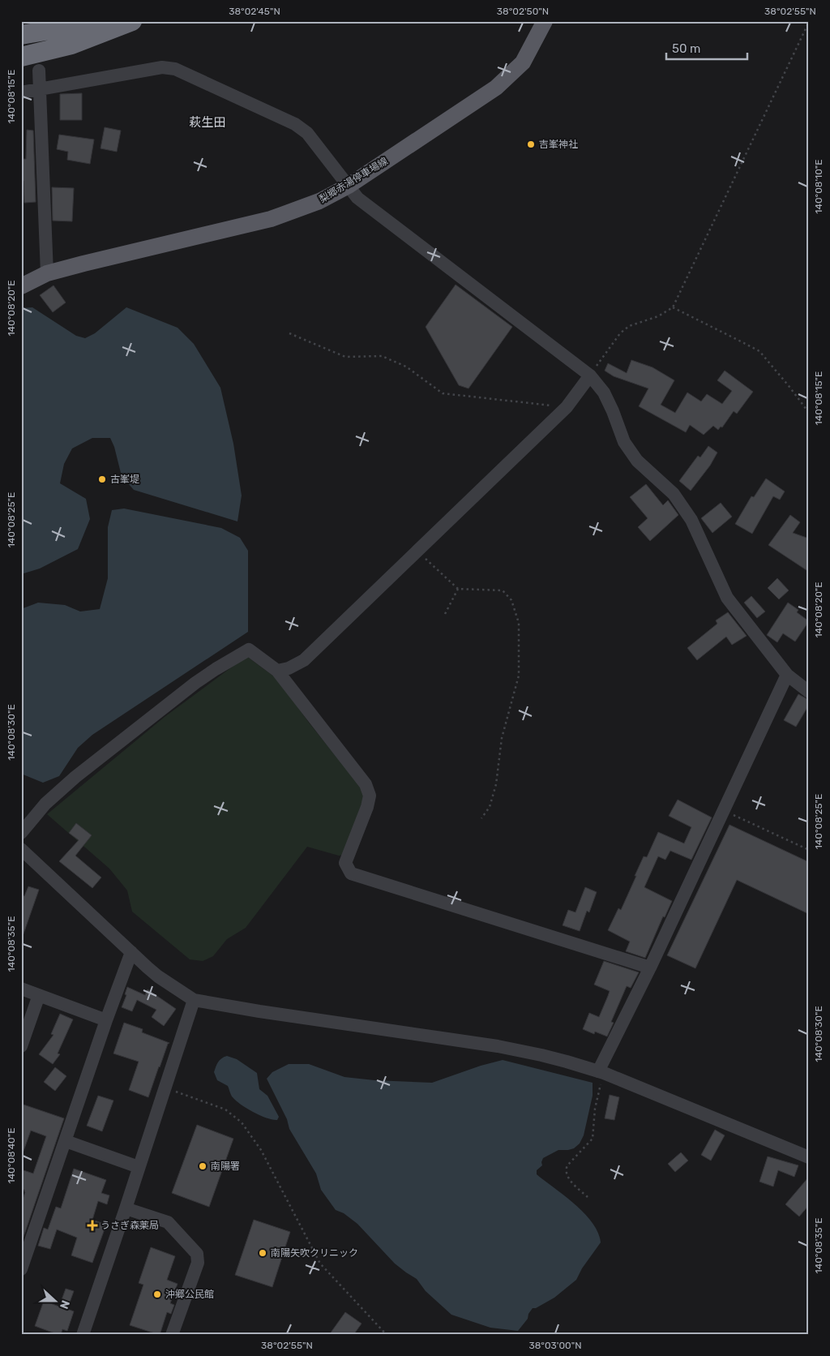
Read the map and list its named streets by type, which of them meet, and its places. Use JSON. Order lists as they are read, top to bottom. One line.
{"streets":{"main road":["梨郷赤湯停車場線"]},"districts":["萩生田"],"places":{"other":["吉峯神社","古峯堤","南陽署","南陽矢吹クリニック","沖郷公民館"],"health":["うさぎ森薬局"]},"scale_bar":"50 m","north":"right","coordinates":["38°02'45\"N","38°02'50\"N","38°02'55\"N","140°08'15\"E","140°08'10\"E","140°08'20\"E","140°08'25\"E","140°08'30\"E","140°08'35\"E","140°08'40\"E","38°03'00\"N"]}
